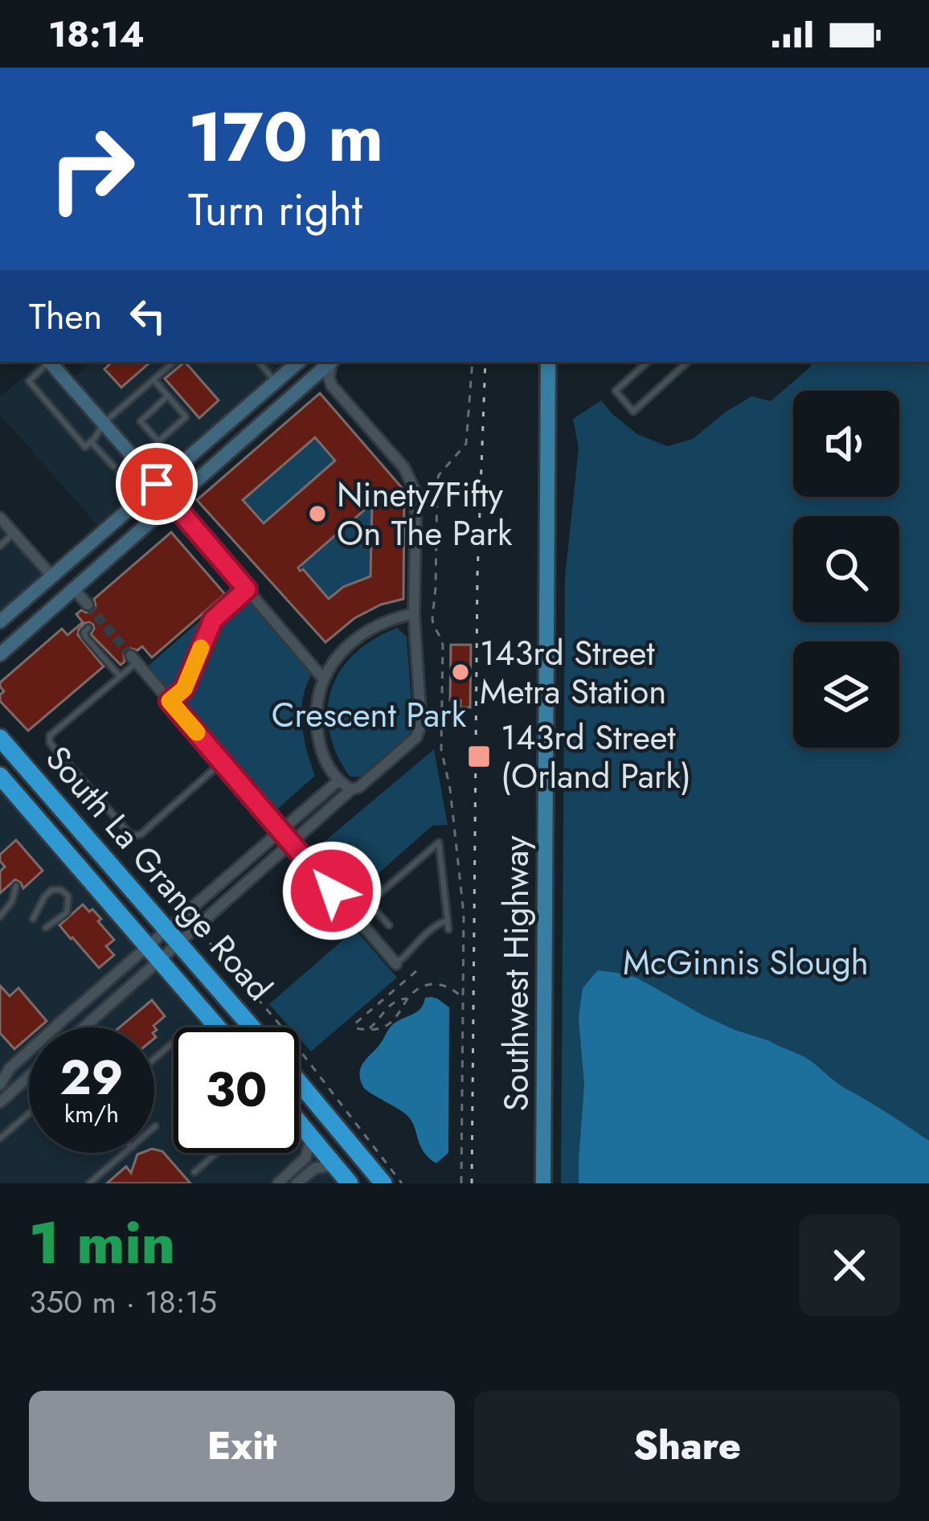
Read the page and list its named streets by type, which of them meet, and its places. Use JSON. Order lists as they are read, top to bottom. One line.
{"streets":{"highway":["South La Grange Road"],"main road":["Southwest Highway"]},"parks":["Crescent Park","McGinnis Slough"],"places":{"other":["Ninety7Fifty On The Park","143rd Street Metra Station"],"transit":["143rd Street (Orland Park)"]},"page":{"status":"18:14","turn":["170 m","Turn right"],"then":"Then","speed":"29 km/h","limit":"30","heading":["1 min","350 m · 18:15"],"buttons":["Exit","Share"]}}
